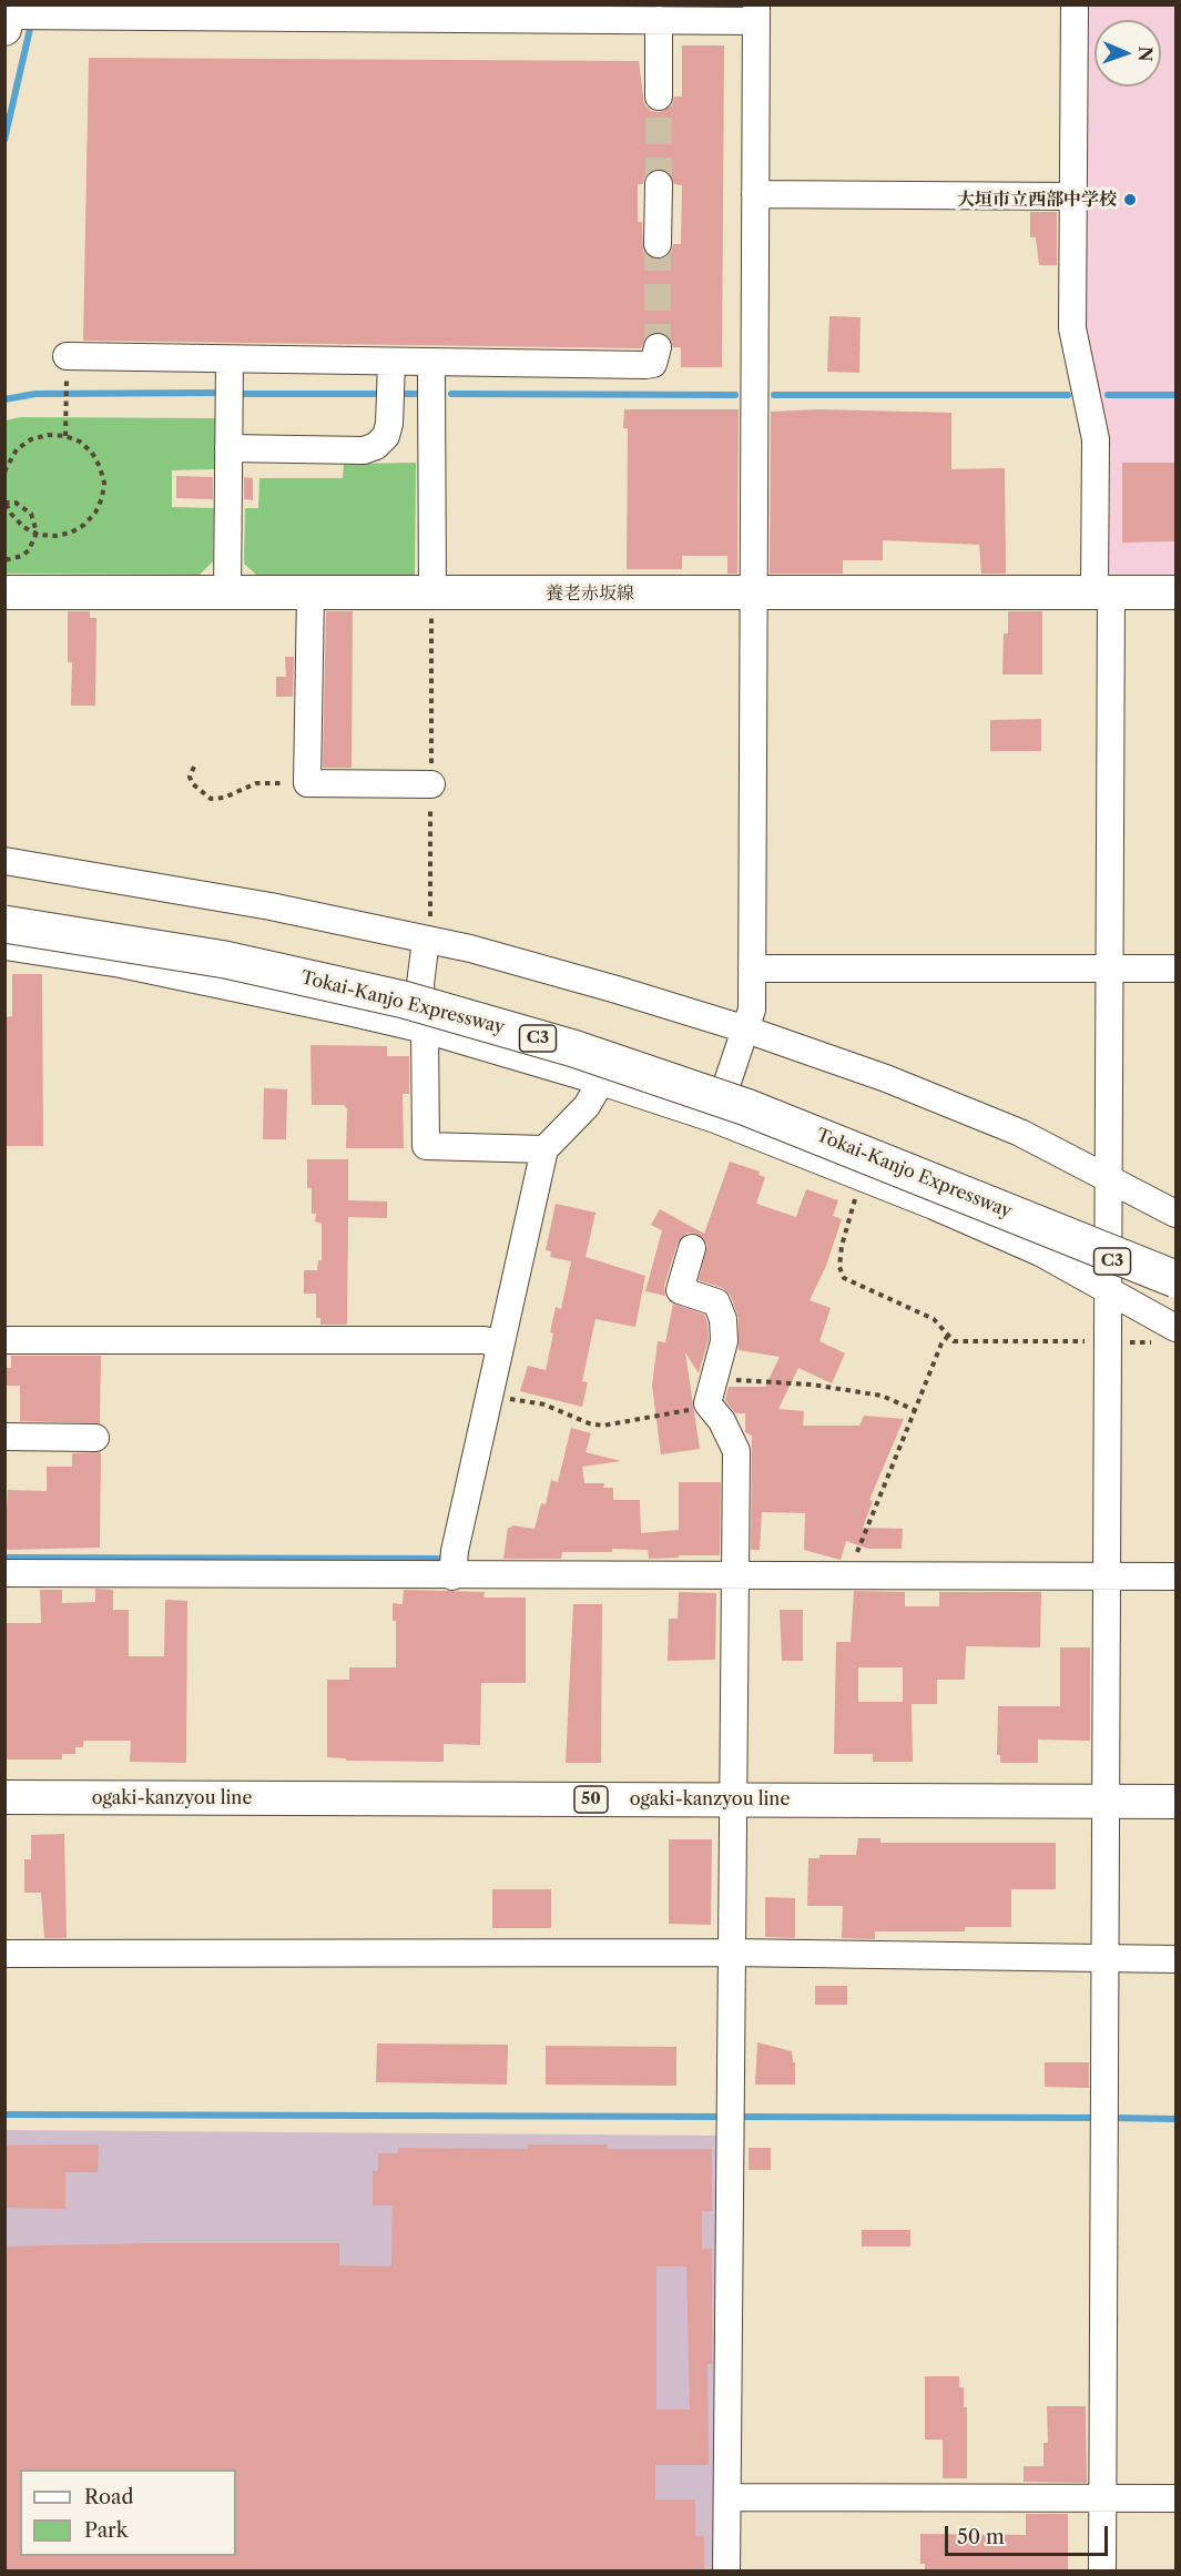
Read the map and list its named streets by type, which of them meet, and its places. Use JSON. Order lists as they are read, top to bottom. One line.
{"streets":{"highway":["Tokai-Kanjo Expressway","C3"],"main road":["養老赤坂線","ogaki-kanzyou line","50"]},"places":["大垣市立西部中学校"],"legend":["Road","Park"],"scale_bar":"50 m","north":"right"}
